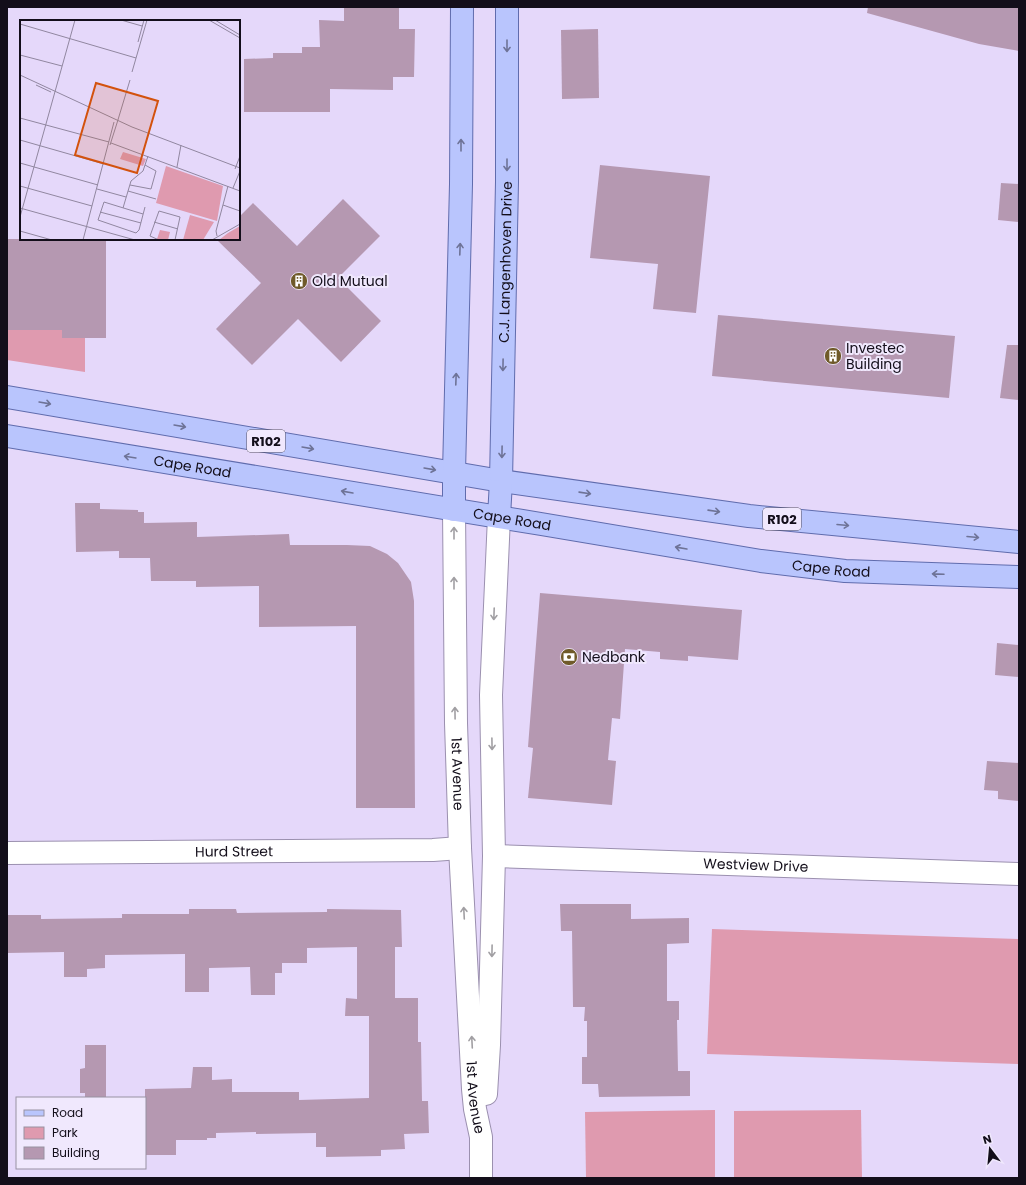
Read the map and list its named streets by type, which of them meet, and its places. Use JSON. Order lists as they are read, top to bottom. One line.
{"streets":{"main road":["C.J. Langenhoven Drive","R102","Cape Road"],"street":["1st Avenue","Hurd Street","Westview Drive"]},"crossings":[["C.J. Langenhoven Drive","R102"],["C.J. Langenhoven Drive","Cape Road"],["C.J. Langenhoven Drive","1st Avenue"],["Cape Road","1st Avenue"],["1st Avenue","Hurd Street"],["1st Avenue","Westview Drive"]],"places":{"building":["Old Mutual","Investec Building"],"bank":["Nedbank"]},"legend":["Road","Park","Building"],"north":"top"}
